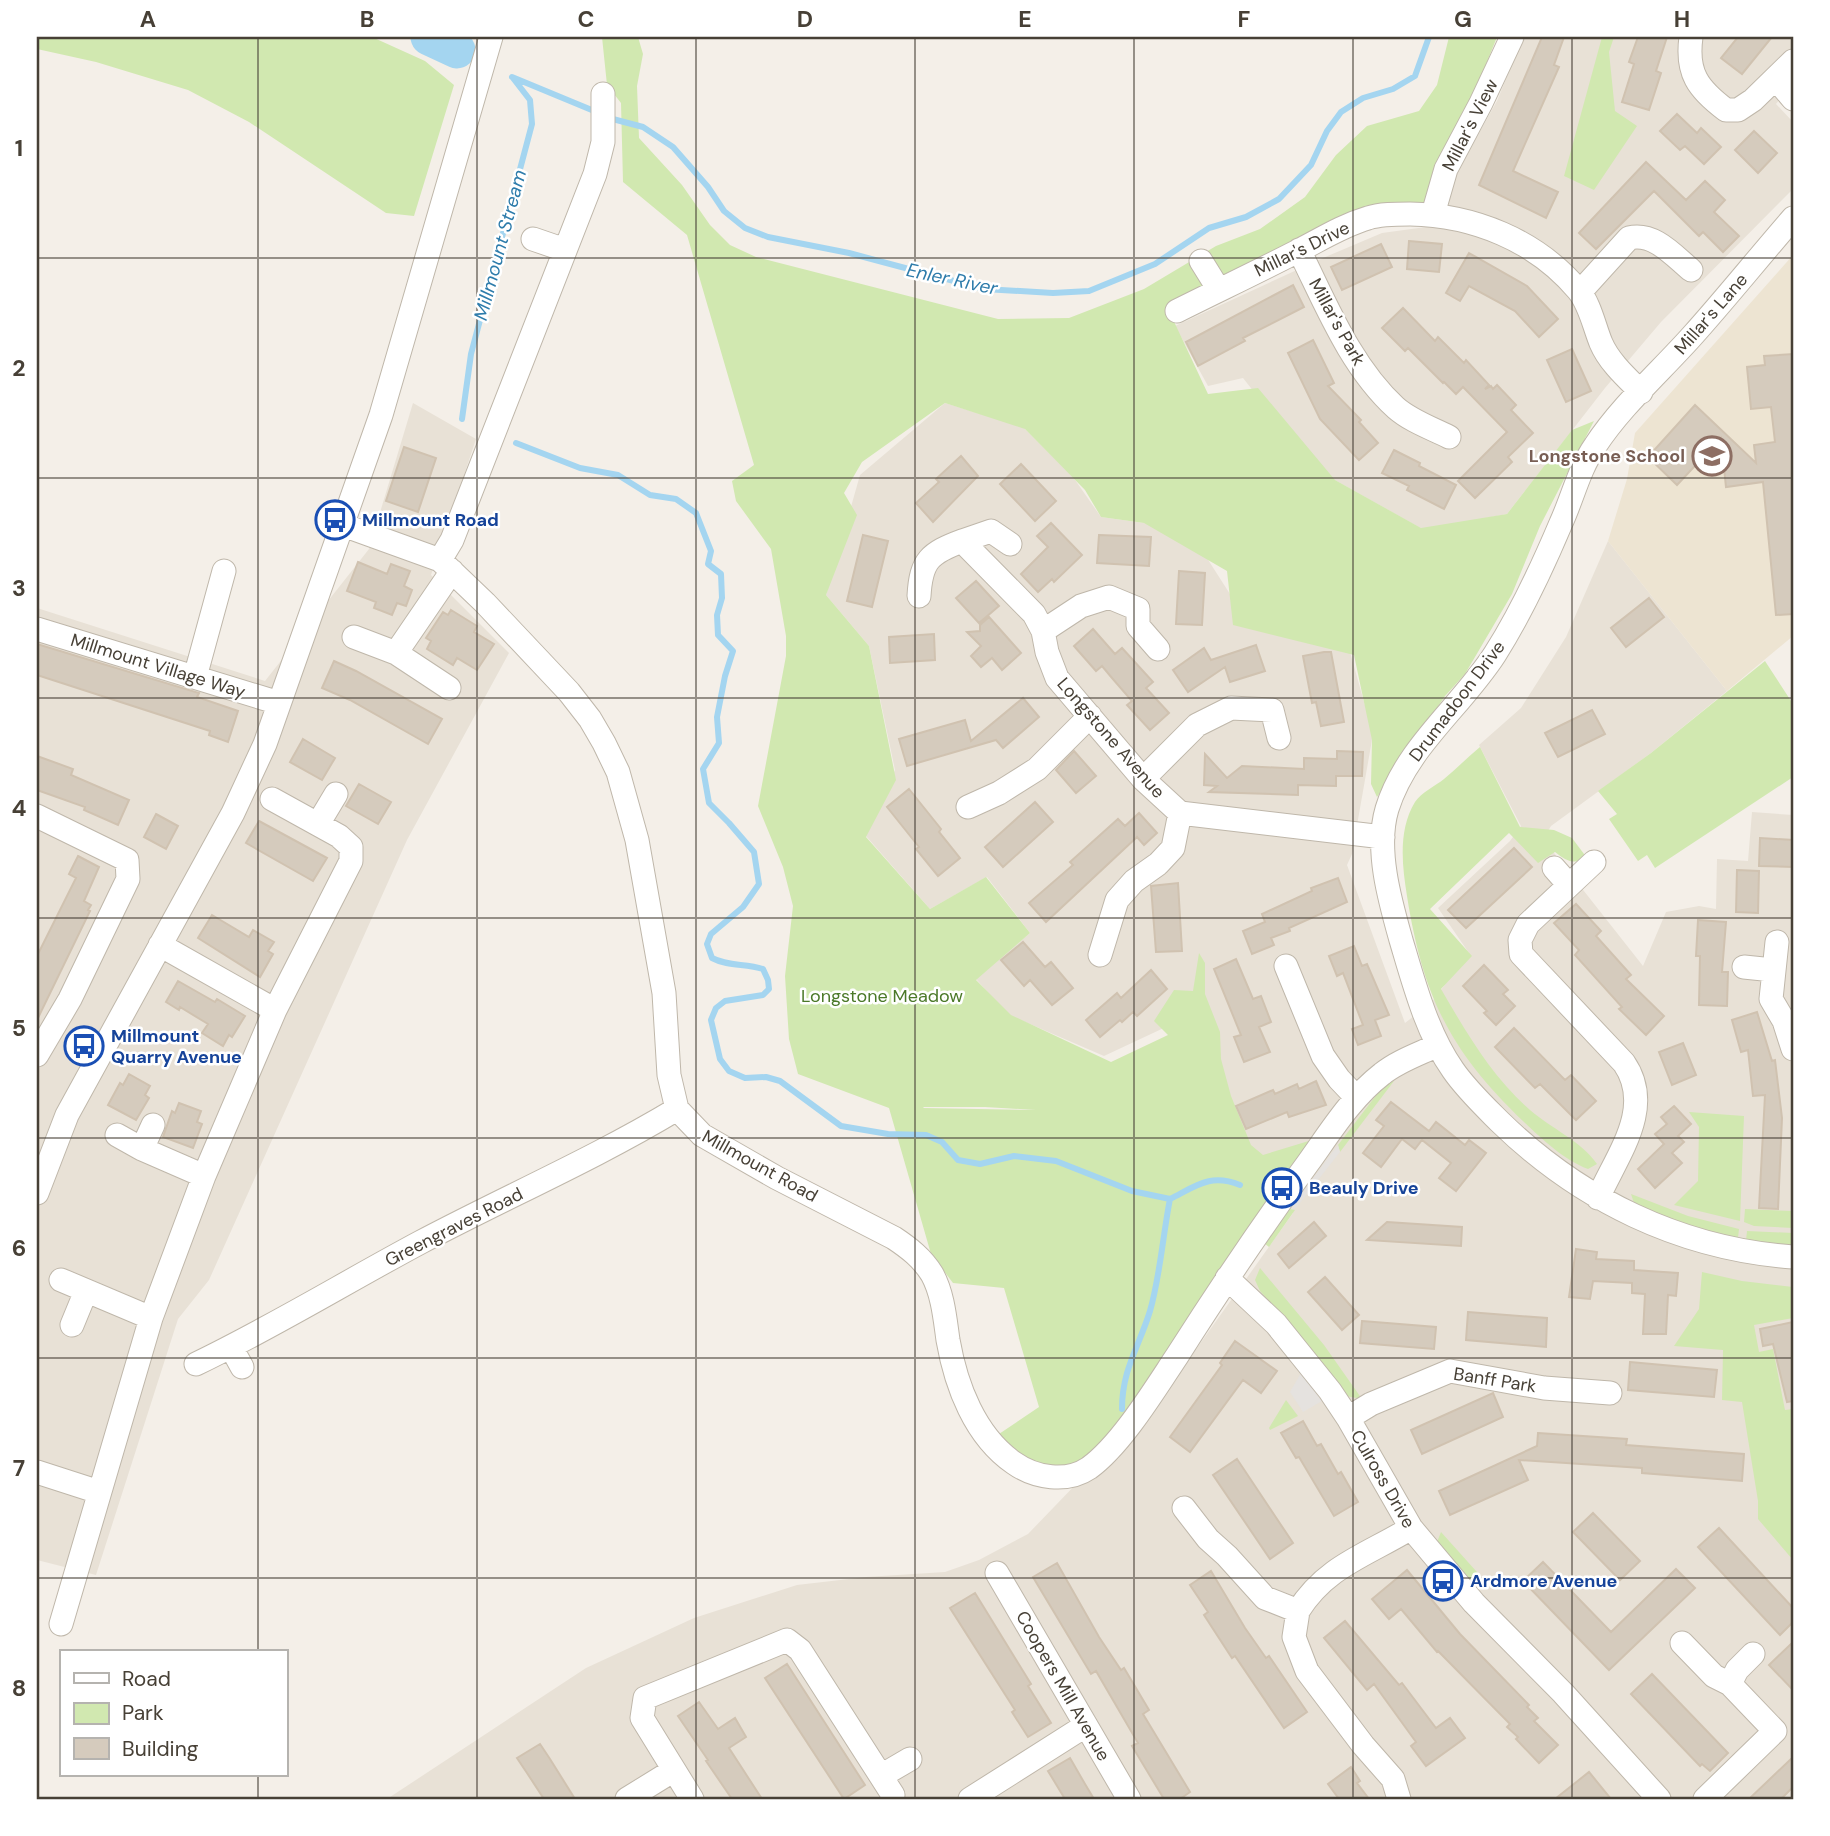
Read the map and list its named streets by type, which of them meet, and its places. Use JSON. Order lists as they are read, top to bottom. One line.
{"streets":{"street":["Millar's View","Millar's Drive","Millar's Lane","Millar's Park","Millmount Village Way","Drumadoon Drive","Longstone Avenue","Millmount Road","Greengraves Road","Banff Park","Culross Drive","Coopers Mill Avenue"]},"crossings":[["Millar's View","Millar's Drive"],["Millar's Drive","Millar's Lane"],["Millar's Drive","Millar's Park"],["Millar's Drive","Drumadoon Drive"],["Millar's Lane","Drumadoon Drive"],["Drumadoon Drive","Longstone Avenue"],["Millmount Road","Greengraves Road"],["Millmount Road","Culross Drive"],["Banff Park","Culross Drive"]],"water":["Millmount Stream","Enler River"],"parks":["Longstone Meadow"],"places":{"school or university":["Longstone School"],"bus stop":["Millmount Road","Millmount Quarry Avenue","Beauly Drive","Ardmore Avenue"]},"legend":["Road","Park","Building"],"grid":{"columns":["A","B","C","D","E","F","G","H"],"rows":["1","2","3","4","5","6","7","8"]}}
